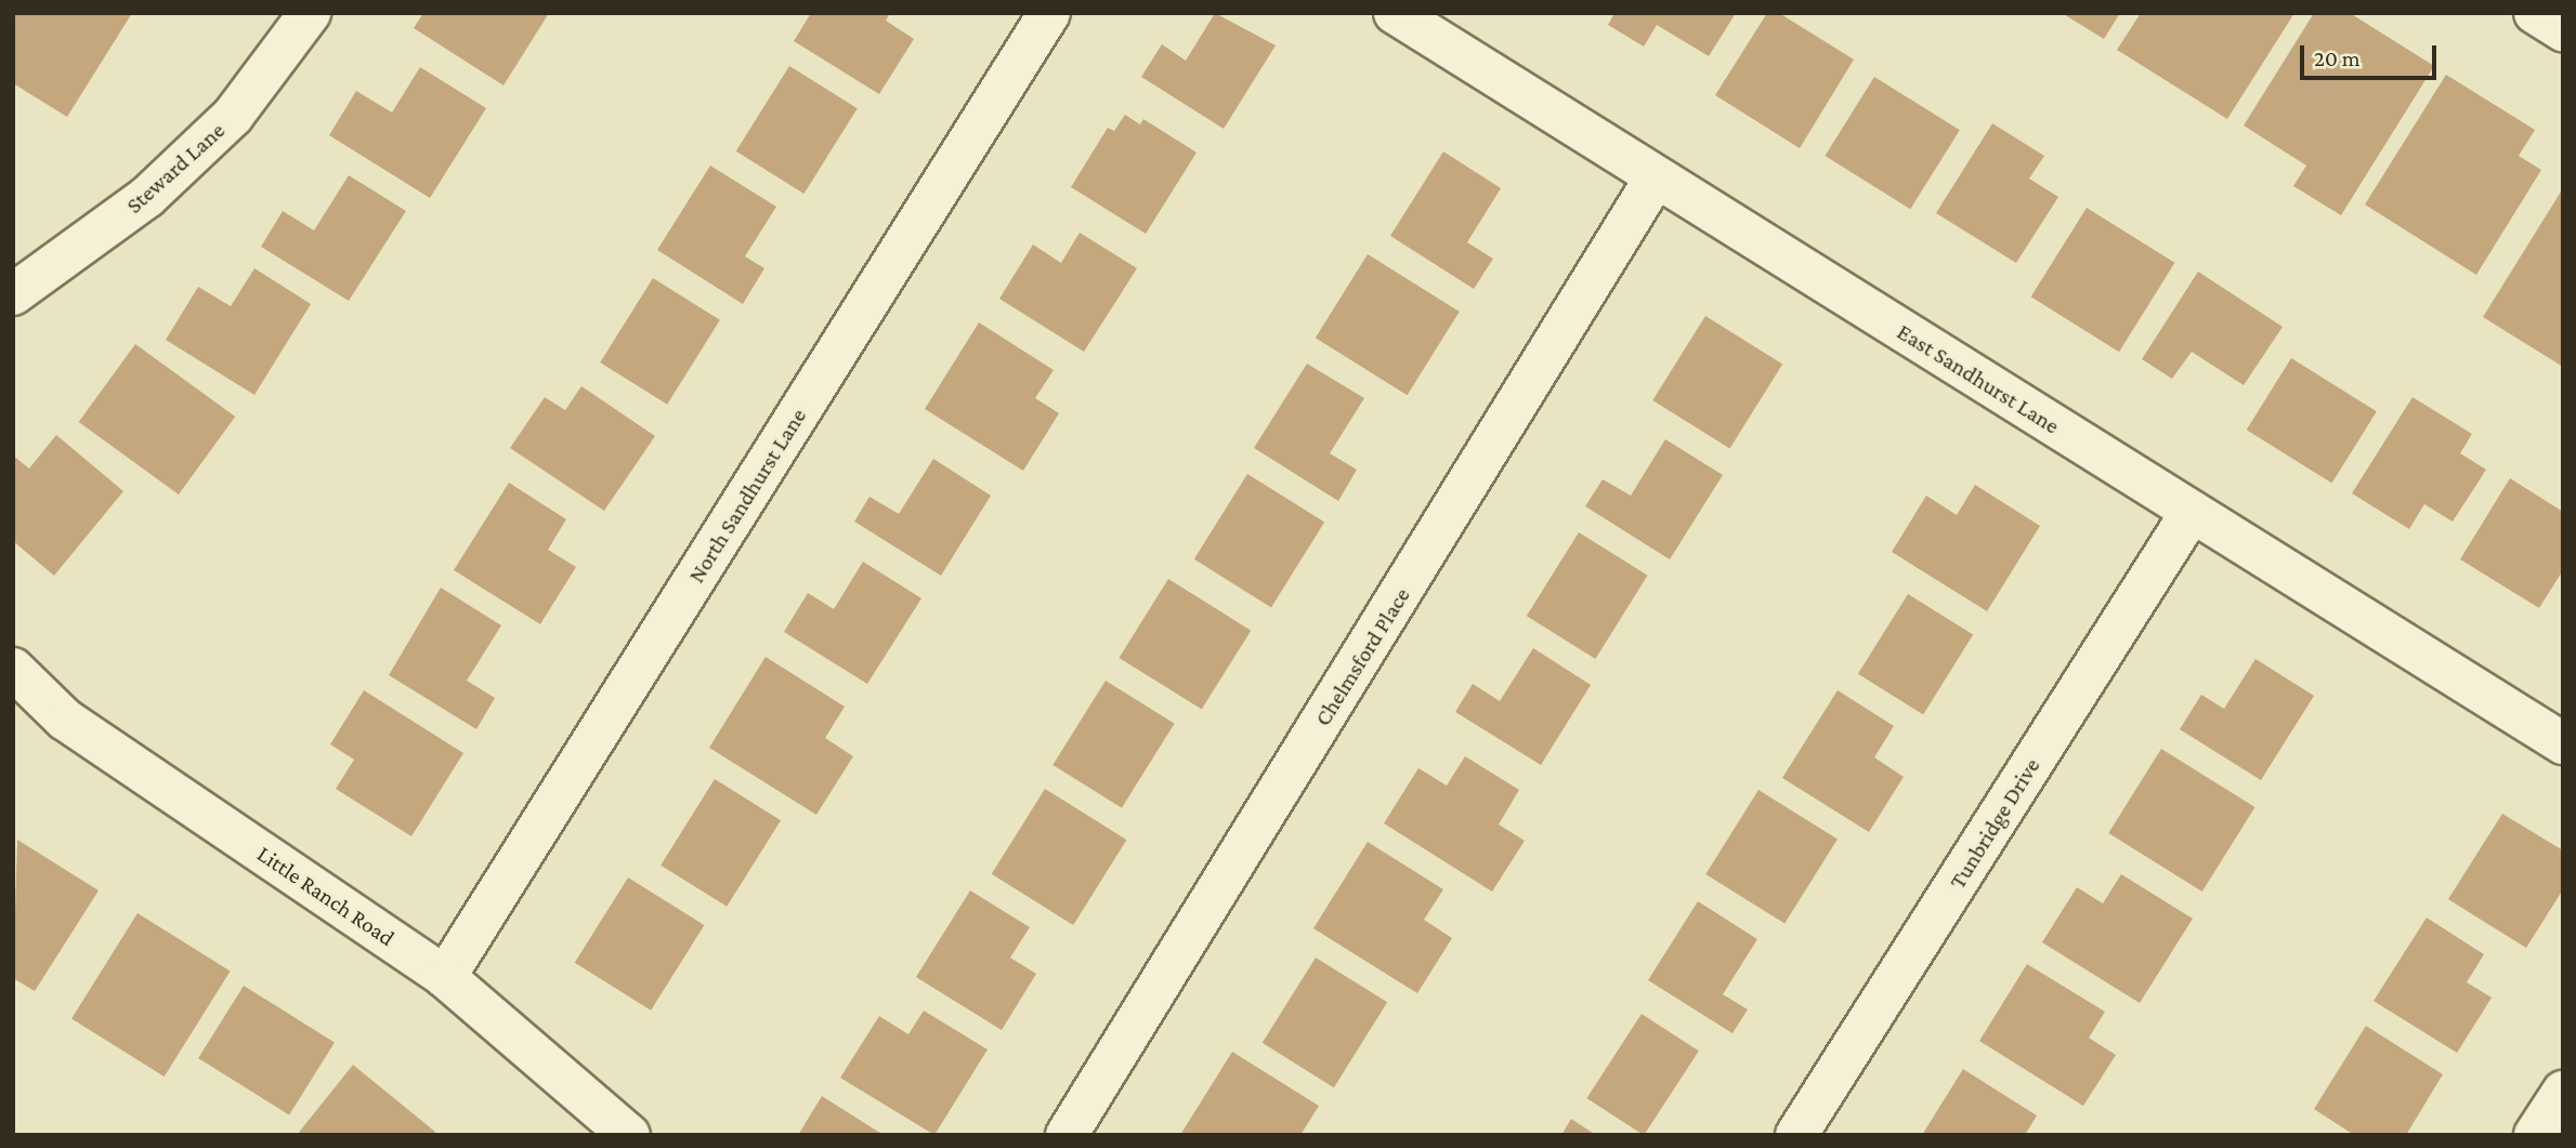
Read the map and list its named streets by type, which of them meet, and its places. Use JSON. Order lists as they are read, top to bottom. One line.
{"streets":{"street":["Steward Lane","East Sandhurst Lane","North Sandhurst Lane","Chelmsford Place","Tunbridge Drive","Little Ranch Road"]},"crossings":[["East Sandhurst Lane","Chelmsford Place"],["East Sandhurst Lane","Tunbridge Drive"],["North Sandhurst Lane","Little Ranch Road"]],"scale_bar":"20 m"}
